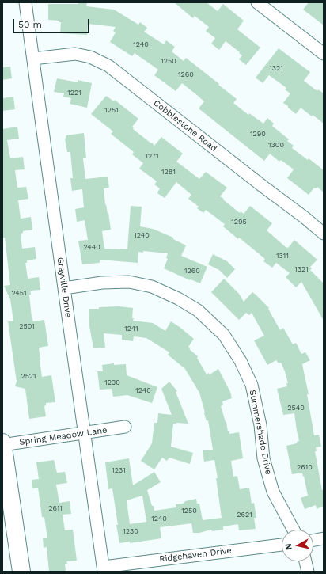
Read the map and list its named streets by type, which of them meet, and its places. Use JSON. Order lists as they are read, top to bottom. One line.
{"streets":{"street":["Cobblestone Road","Grayville Drive","Summershade Drive","Spring Meadow Lane","Ridgehaven Drive"]},"crossings":[["Cobblestone Road","Grayville Drive"],["Grayville Drive","Summershade Drive"],["Grayville Drive","Spring Meadow Lane"],["Grayville Drive","Ridgehaven Drive"]],"house_numbers":["1240","1250","1321","1260","1221","1251","1290","1300","1271","1281","1295","1240","2440","1311","1321","1260","2451","2501","1241","2521","1230","1240","2540","2610","1231","2611","1250","2621","1240","1230"],"scale_bar":"50 m","north":"left"}
